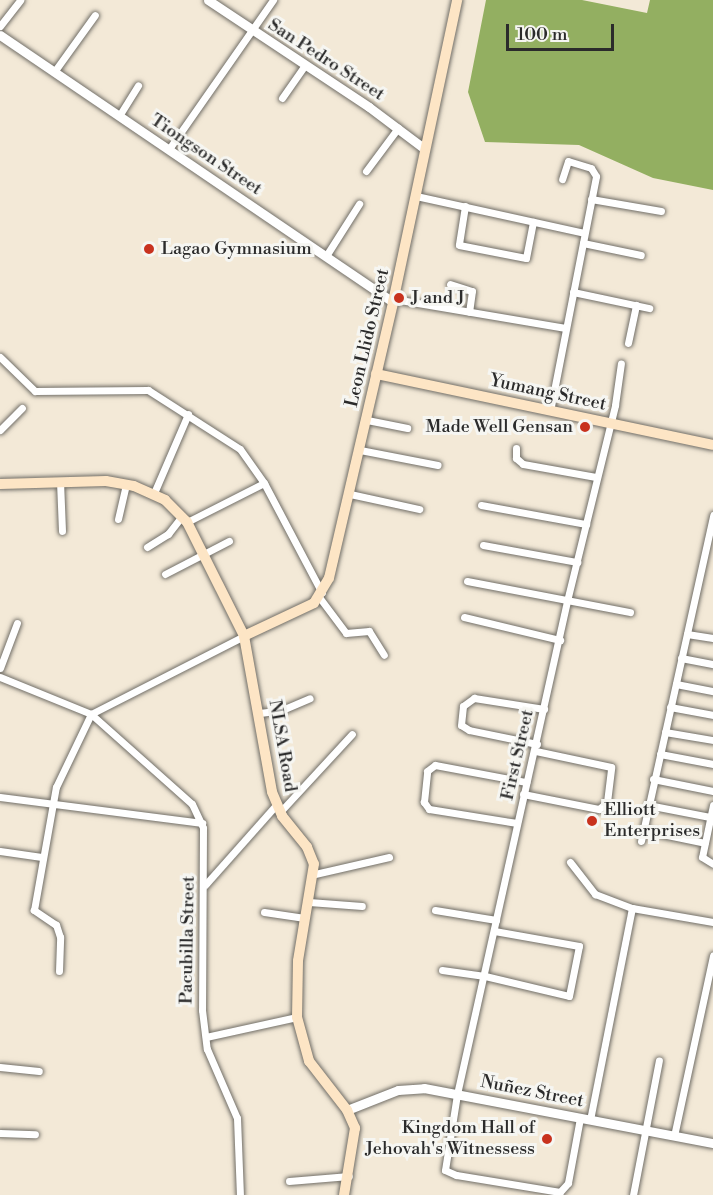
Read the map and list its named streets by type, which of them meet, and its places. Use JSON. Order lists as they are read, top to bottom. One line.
{"streets":{"main road":["Leon Llido Street","Yumang Street","NLSA Road"],"street":["San Pedro Street","Tiongson Street","First Street","Pacubilla Street","Nuñez Street"]},"crossings":[["San Pedro Street","Leon Llido Street"],["Tiongson Street","Leon Llido Street"],["Leon Llido Street","Yumang Street"],["Yumang Street","First Street"],["NLSA Road","Nuñez Street"],["First Street","Nuñez Street"]],"places":["Lagao Gymnasium","J and J","Made Well Gensan","Elliott Enterprises","Kingdom Hall of Jehovah's Witnessess"],"scale_bar":"100 m"}
